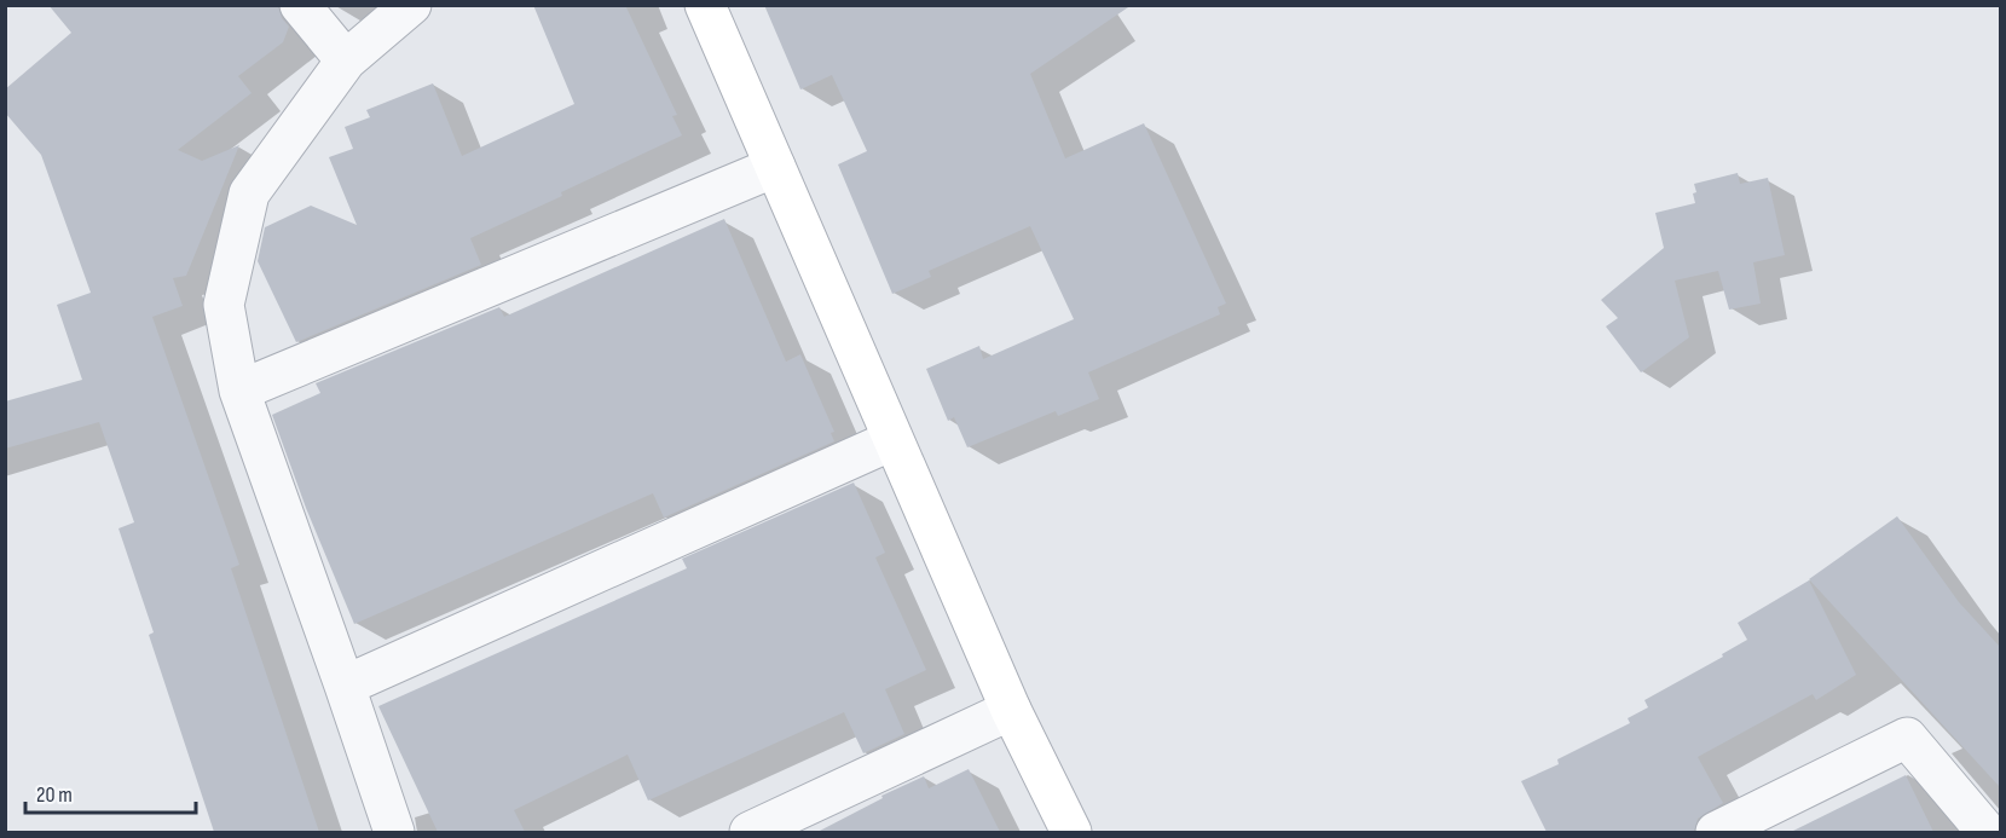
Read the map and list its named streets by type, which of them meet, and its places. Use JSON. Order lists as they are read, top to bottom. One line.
{"scale_bar":"20 m"}
